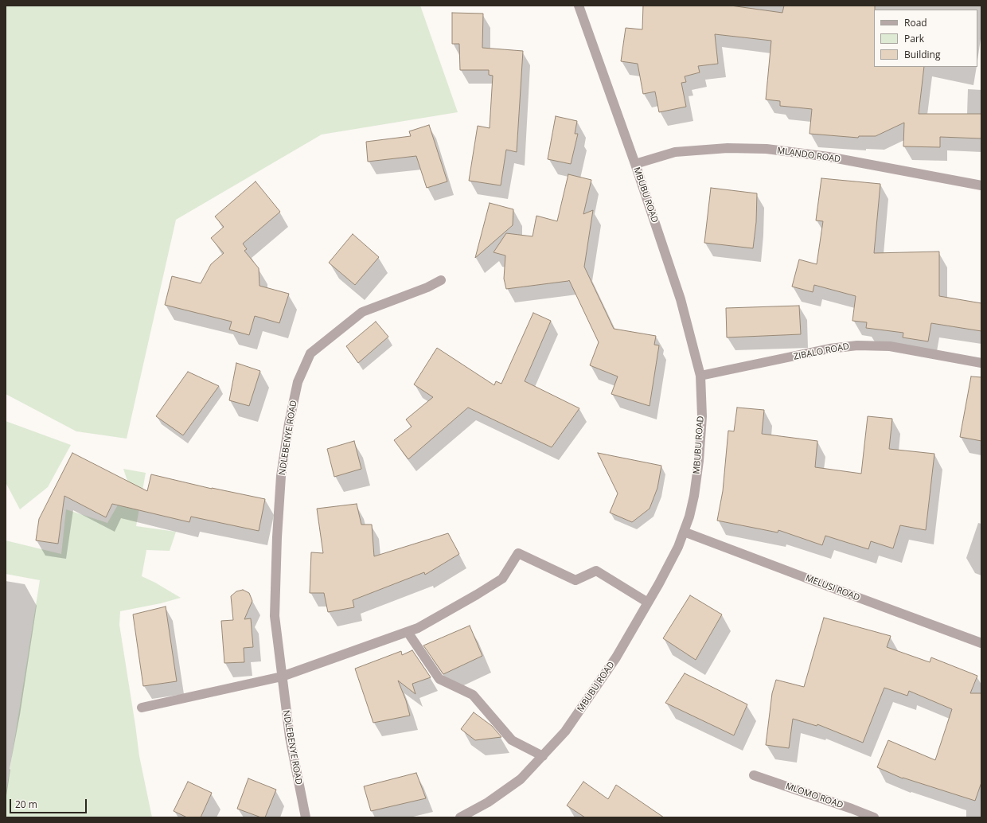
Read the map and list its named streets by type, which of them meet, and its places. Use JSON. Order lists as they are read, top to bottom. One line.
{"streets":{"street":["MLANDO ROAD","MBUBU ROAD","ZIBALO ROAD","NDLEBENYE ROAD","MELUSI ROAD","MLOMO ROAD"]},"crossings":[["MLANDO ROAD","MBUBU ROAD"],["MBUBU ROAD","ZIBALO ROAD"],["MBUBU ROAD","MELUSI ROAD"]],"legend":["Road","Park","Building"],"scale_bar":"20 m"}
